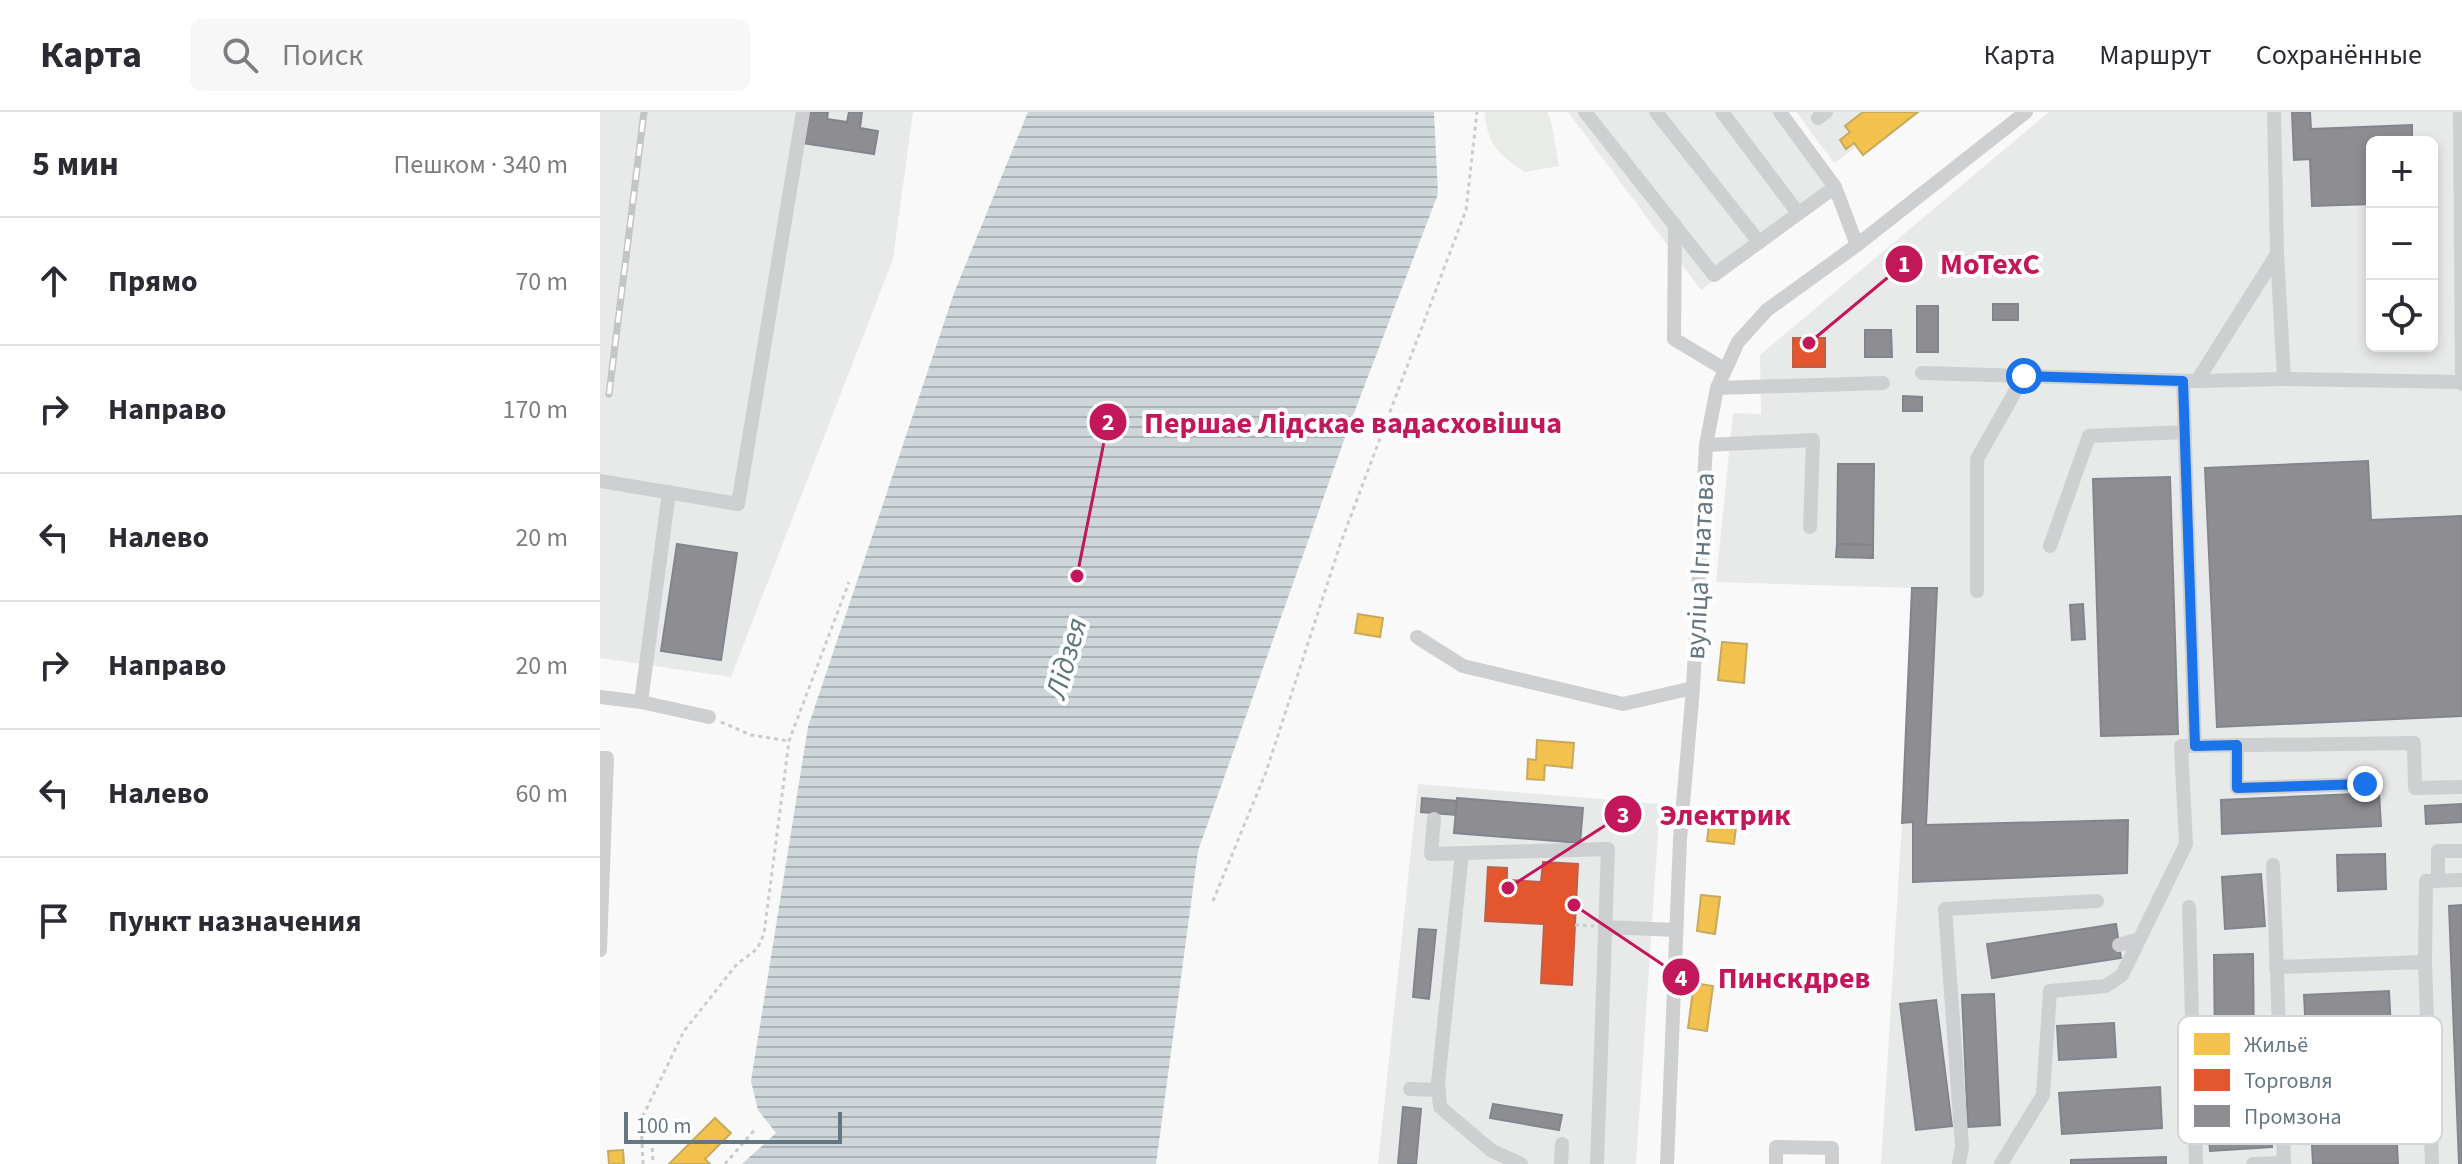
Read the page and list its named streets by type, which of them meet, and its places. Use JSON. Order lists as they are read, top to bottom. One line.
{"streets":{"street":["вуліца Ігнатава"]},"water":["Лідзея"],"places":["MoTexC","Першае Лідскае вадасховішча","Электрик","Пинскдрев"],"legend":["Жильё","Торговля","Промзона"],"scale_bar":"100 m","page":{"header":"Карта","search":"Поиск","nav":["Карта","Маршрут","Сохранённые"],"heading":["5 мин","Пешком · 340 m"],"map_buttons":["+","−"],"list":[["Прямо","70 m"],["Направо","170 m"],["Налево","20 m"],["Направо","20 m"],["Налево","60 m"],"Пункт назначения"],"scale":"100 m"}}
